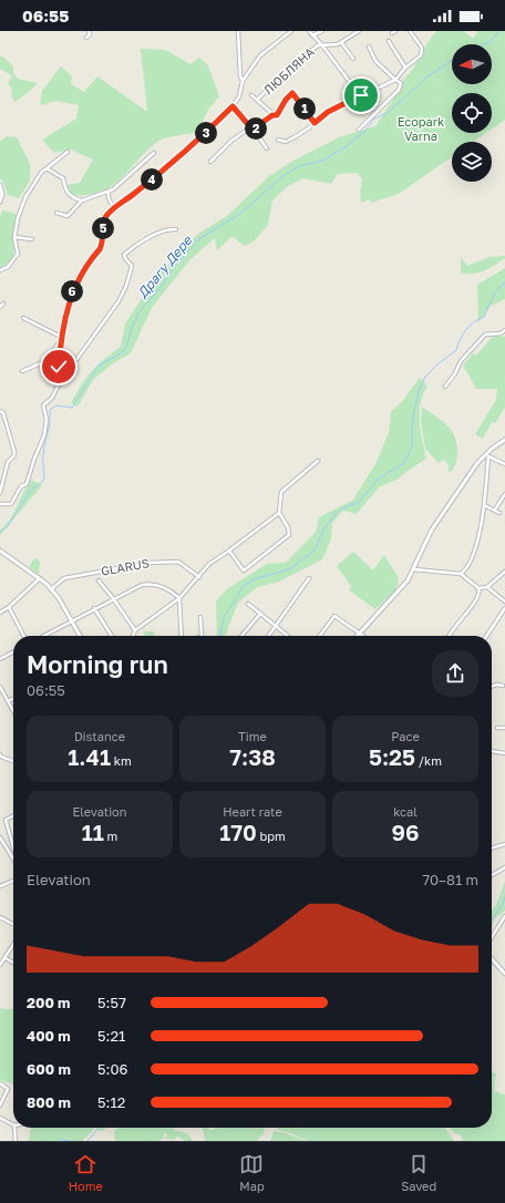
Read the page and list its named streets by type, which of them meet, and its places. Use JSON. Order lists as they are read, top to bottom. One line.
{"streets":{"street":["ЛЮБЛЯНА","GLARUS"]},"water":["Драгу Дере"],"parks":["Ecopark Varna"],"north":"left","page":{"status":"06:55","pins":["1","2","3","4","5","6"],"heading":["Morning run","06:55"],"stats":[["Distance","1.41 km"],["Time","7:38"],["Pace","5:25 /km"],["Elevation","11 m"],["Heart rate","170 bpm"],["kcal","96"]],"chart":["Elevation","70–81 m"],"list":[{"name":"200 m","note":"5:57"},{"name":"400 m","note":"5:21"},{"name":"600 m","note":"5:06"},{"name":"800 m","note":"5:12"}],"tabs":["Home","Map","Saved"]}}
